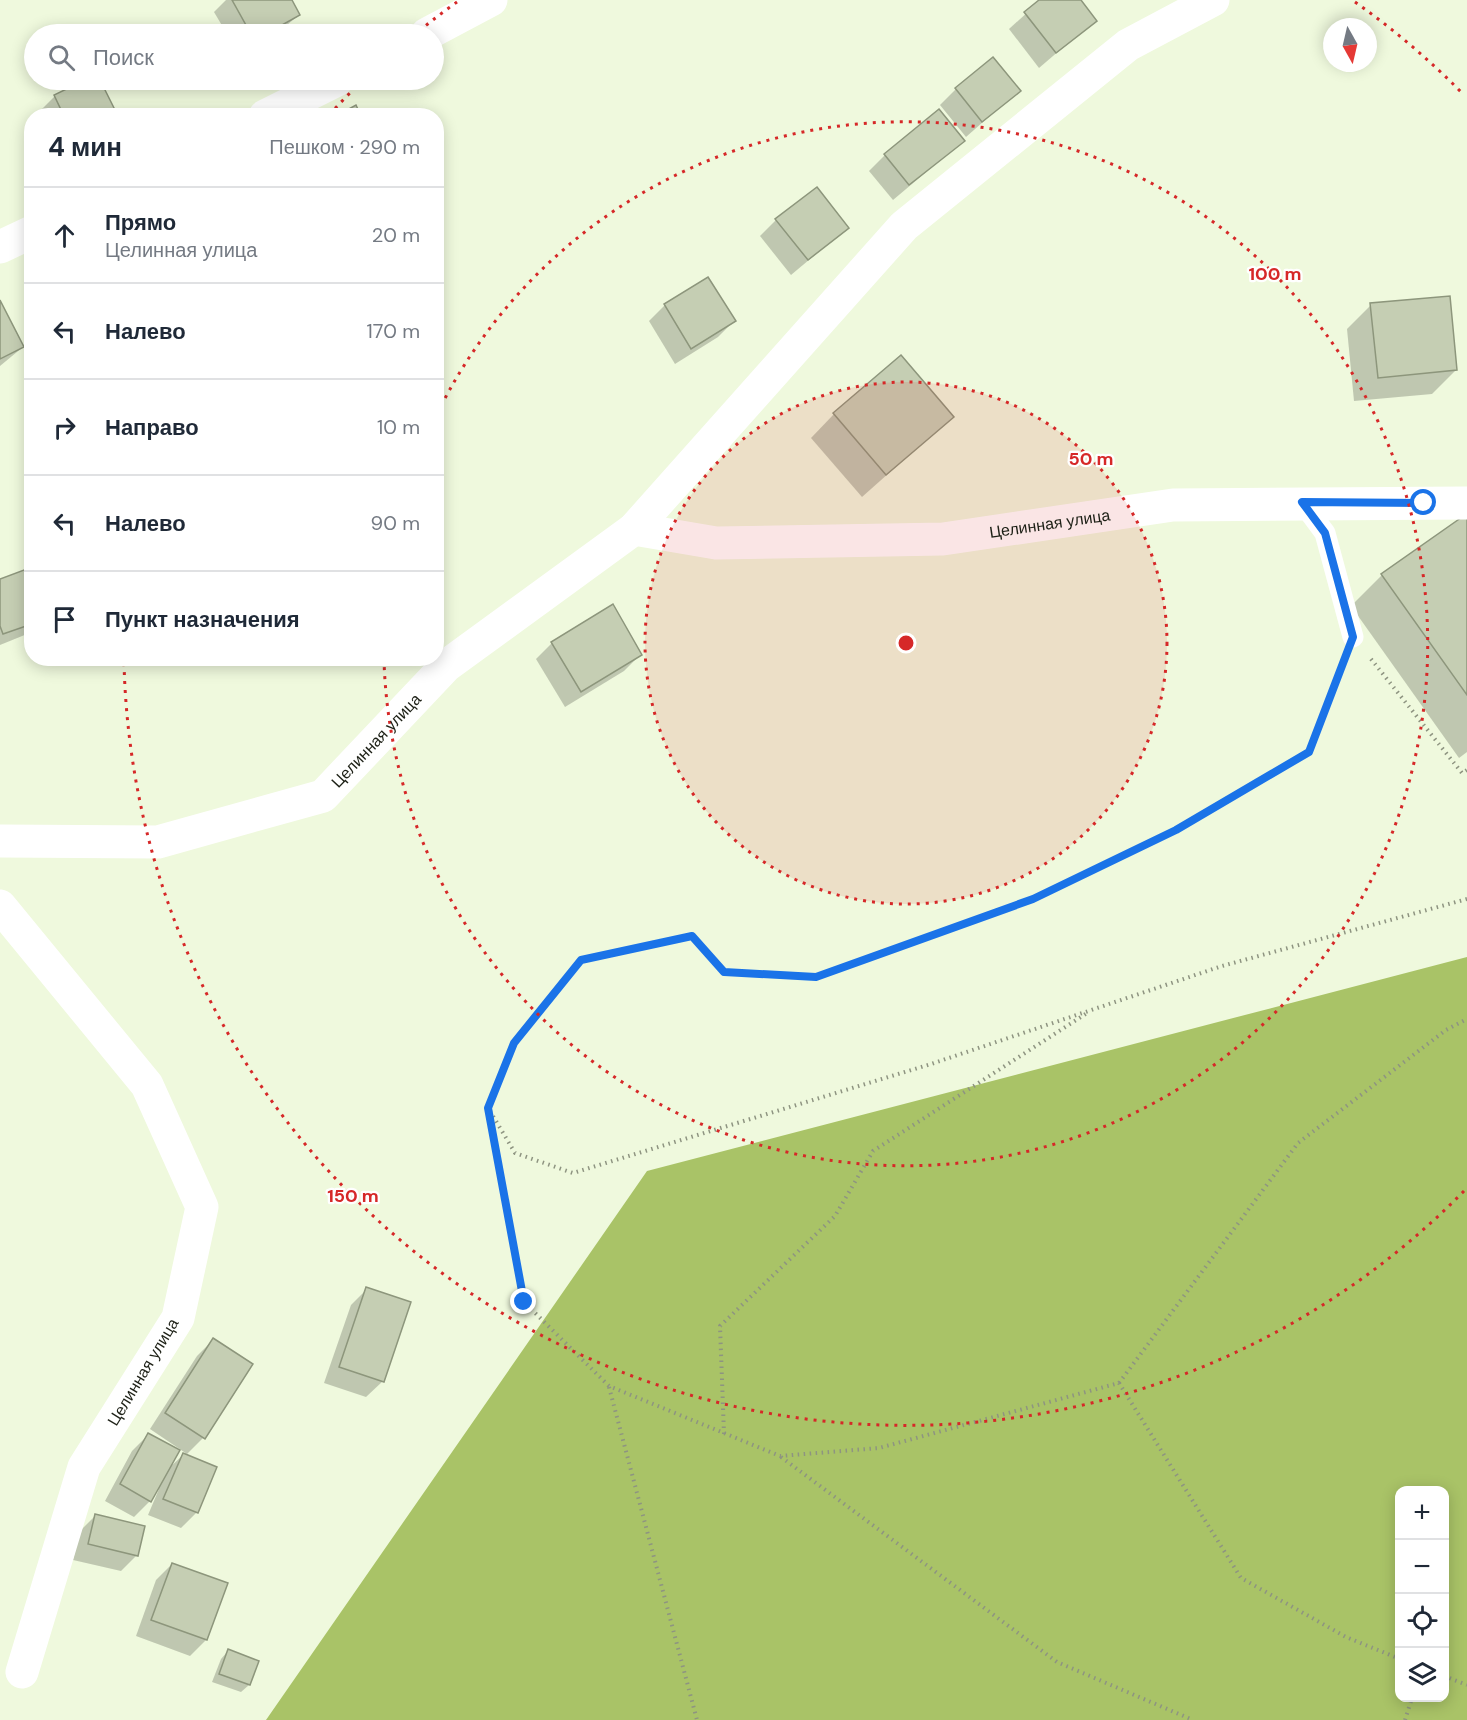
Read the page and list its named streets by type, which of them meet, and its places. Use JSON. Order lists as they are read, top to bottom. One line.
{"streets":{"street":["Целинная улица"]},"north":"bottom","page":{"search":"Поиск","heading":["4 мин","Пешком · 290 m"],"list":[["Прямо","Целинная улица","20 m"],["Налево","170 m"],["Направо","10 m"],["Налево","90 m"],"Пункт назначения"],"map_buttons":["+","−"]},"rings":["100 m","50 m","150 m"]}
